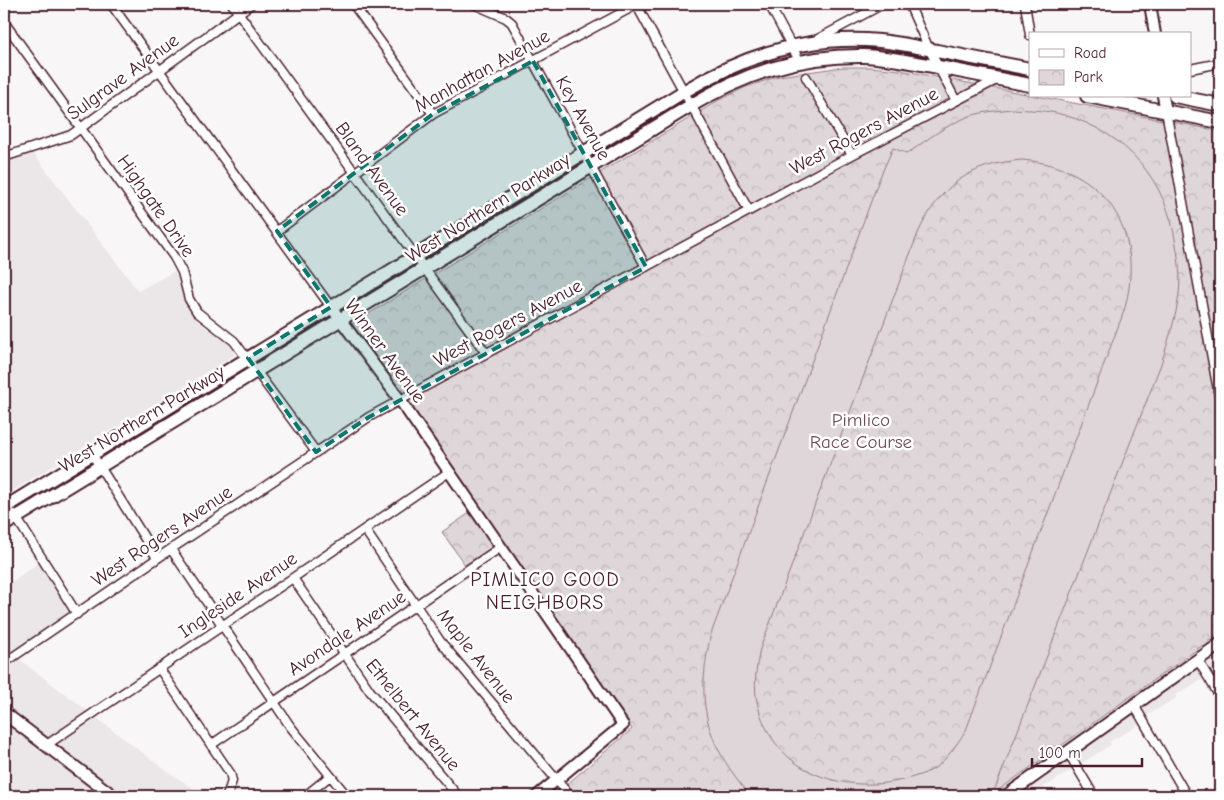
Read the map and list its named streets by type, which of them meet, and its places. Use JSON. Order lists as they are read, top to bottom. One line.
{"streets":{"main road":["West Northern Parkway"],"street":["Manhattan Avenue","Sulgrave Avenue","Key Avenue","West Rogers Avenue","Bland Avenue","Highgate Drive","Winner Avenue","Ingleside Avenue","Avondale Avenue","Maple Avenue","Ethelbert Avenue"]},"crossings":[["Manhattan Avenue","Key Avenue"],["Manhattan Avenue","Bland Avenue"],["Manhattan Avenue","Winner Avenue"],["Sulgrave Avenue","Bland Avenue"],["Sulgrave Avenue","Highgate Drive"],["Sulgrave Avenue","Winner Avenue"],["Key Avenue","West Rogers Avenue"],["Key Avenue","West Northern Parkway"],["West Rogers Avenue","Bland Avenue"],["West Rogers Avenue","Highgate Drive"],["West Rogers Avenue","West Northern Parkway"],["West Rogers Avenue","Winner Avenue"],["Bland Avenue","West Northern Parkway"],["Highgate Drive","West Northern Parkway"],["West Northern Parkway","Winner Avenue"],["Winner Avenue","Ingleside Avenue"],["Winner Avenue","Avondale Avenue"],["Winner Avenue","Maple Avenue"],["Ingleside Avenue","Maple Avenue"],["Ingleside Avenue","Ethelbert Avenue"],["Avondale Avenue","Maple Avenue"],["Avondale Avenue","Ethelbert Avenue"]],"districts":["PIMLICO GOOD NEIGHBORS"],"parks":["Pimlico Race Course"],"legend":["Road","Park"],"scale_bar":"100 m"}
